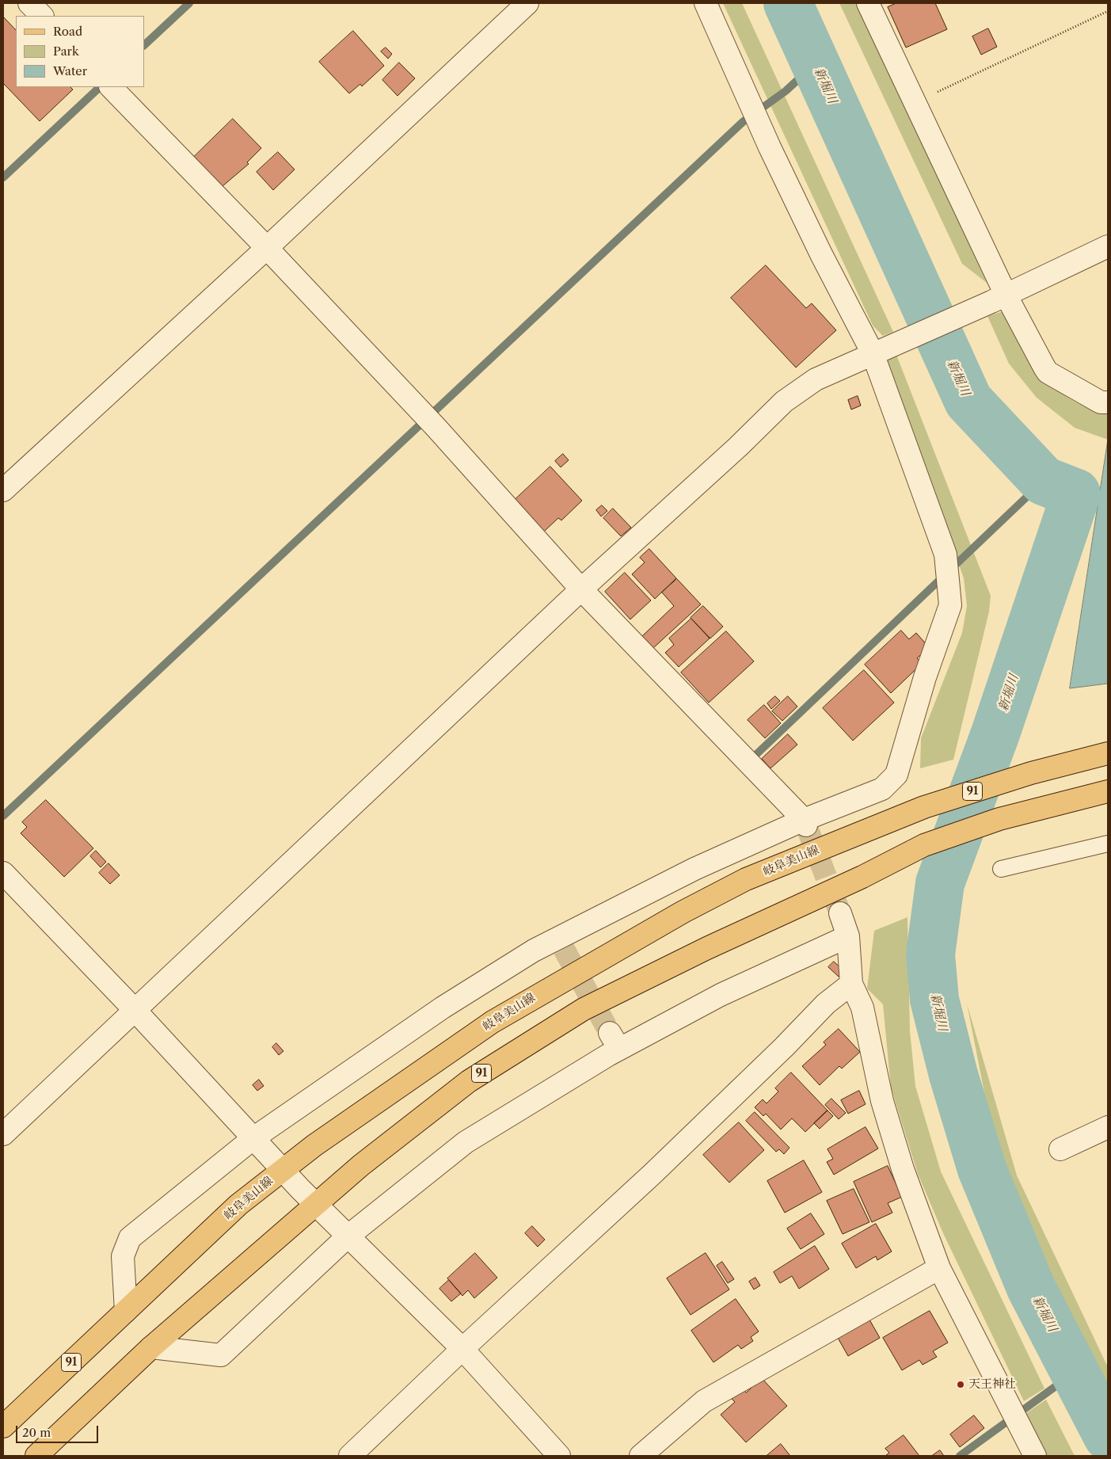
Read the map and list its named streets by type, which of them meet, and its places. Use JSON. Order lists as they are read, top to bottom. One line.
{"streets":{"main road":["91","岐阜美山線"]},"water":["新堀川"],"places":["天王神社"],"legend":["Road","Park","Water"],"scale_bar":"20 m"}
